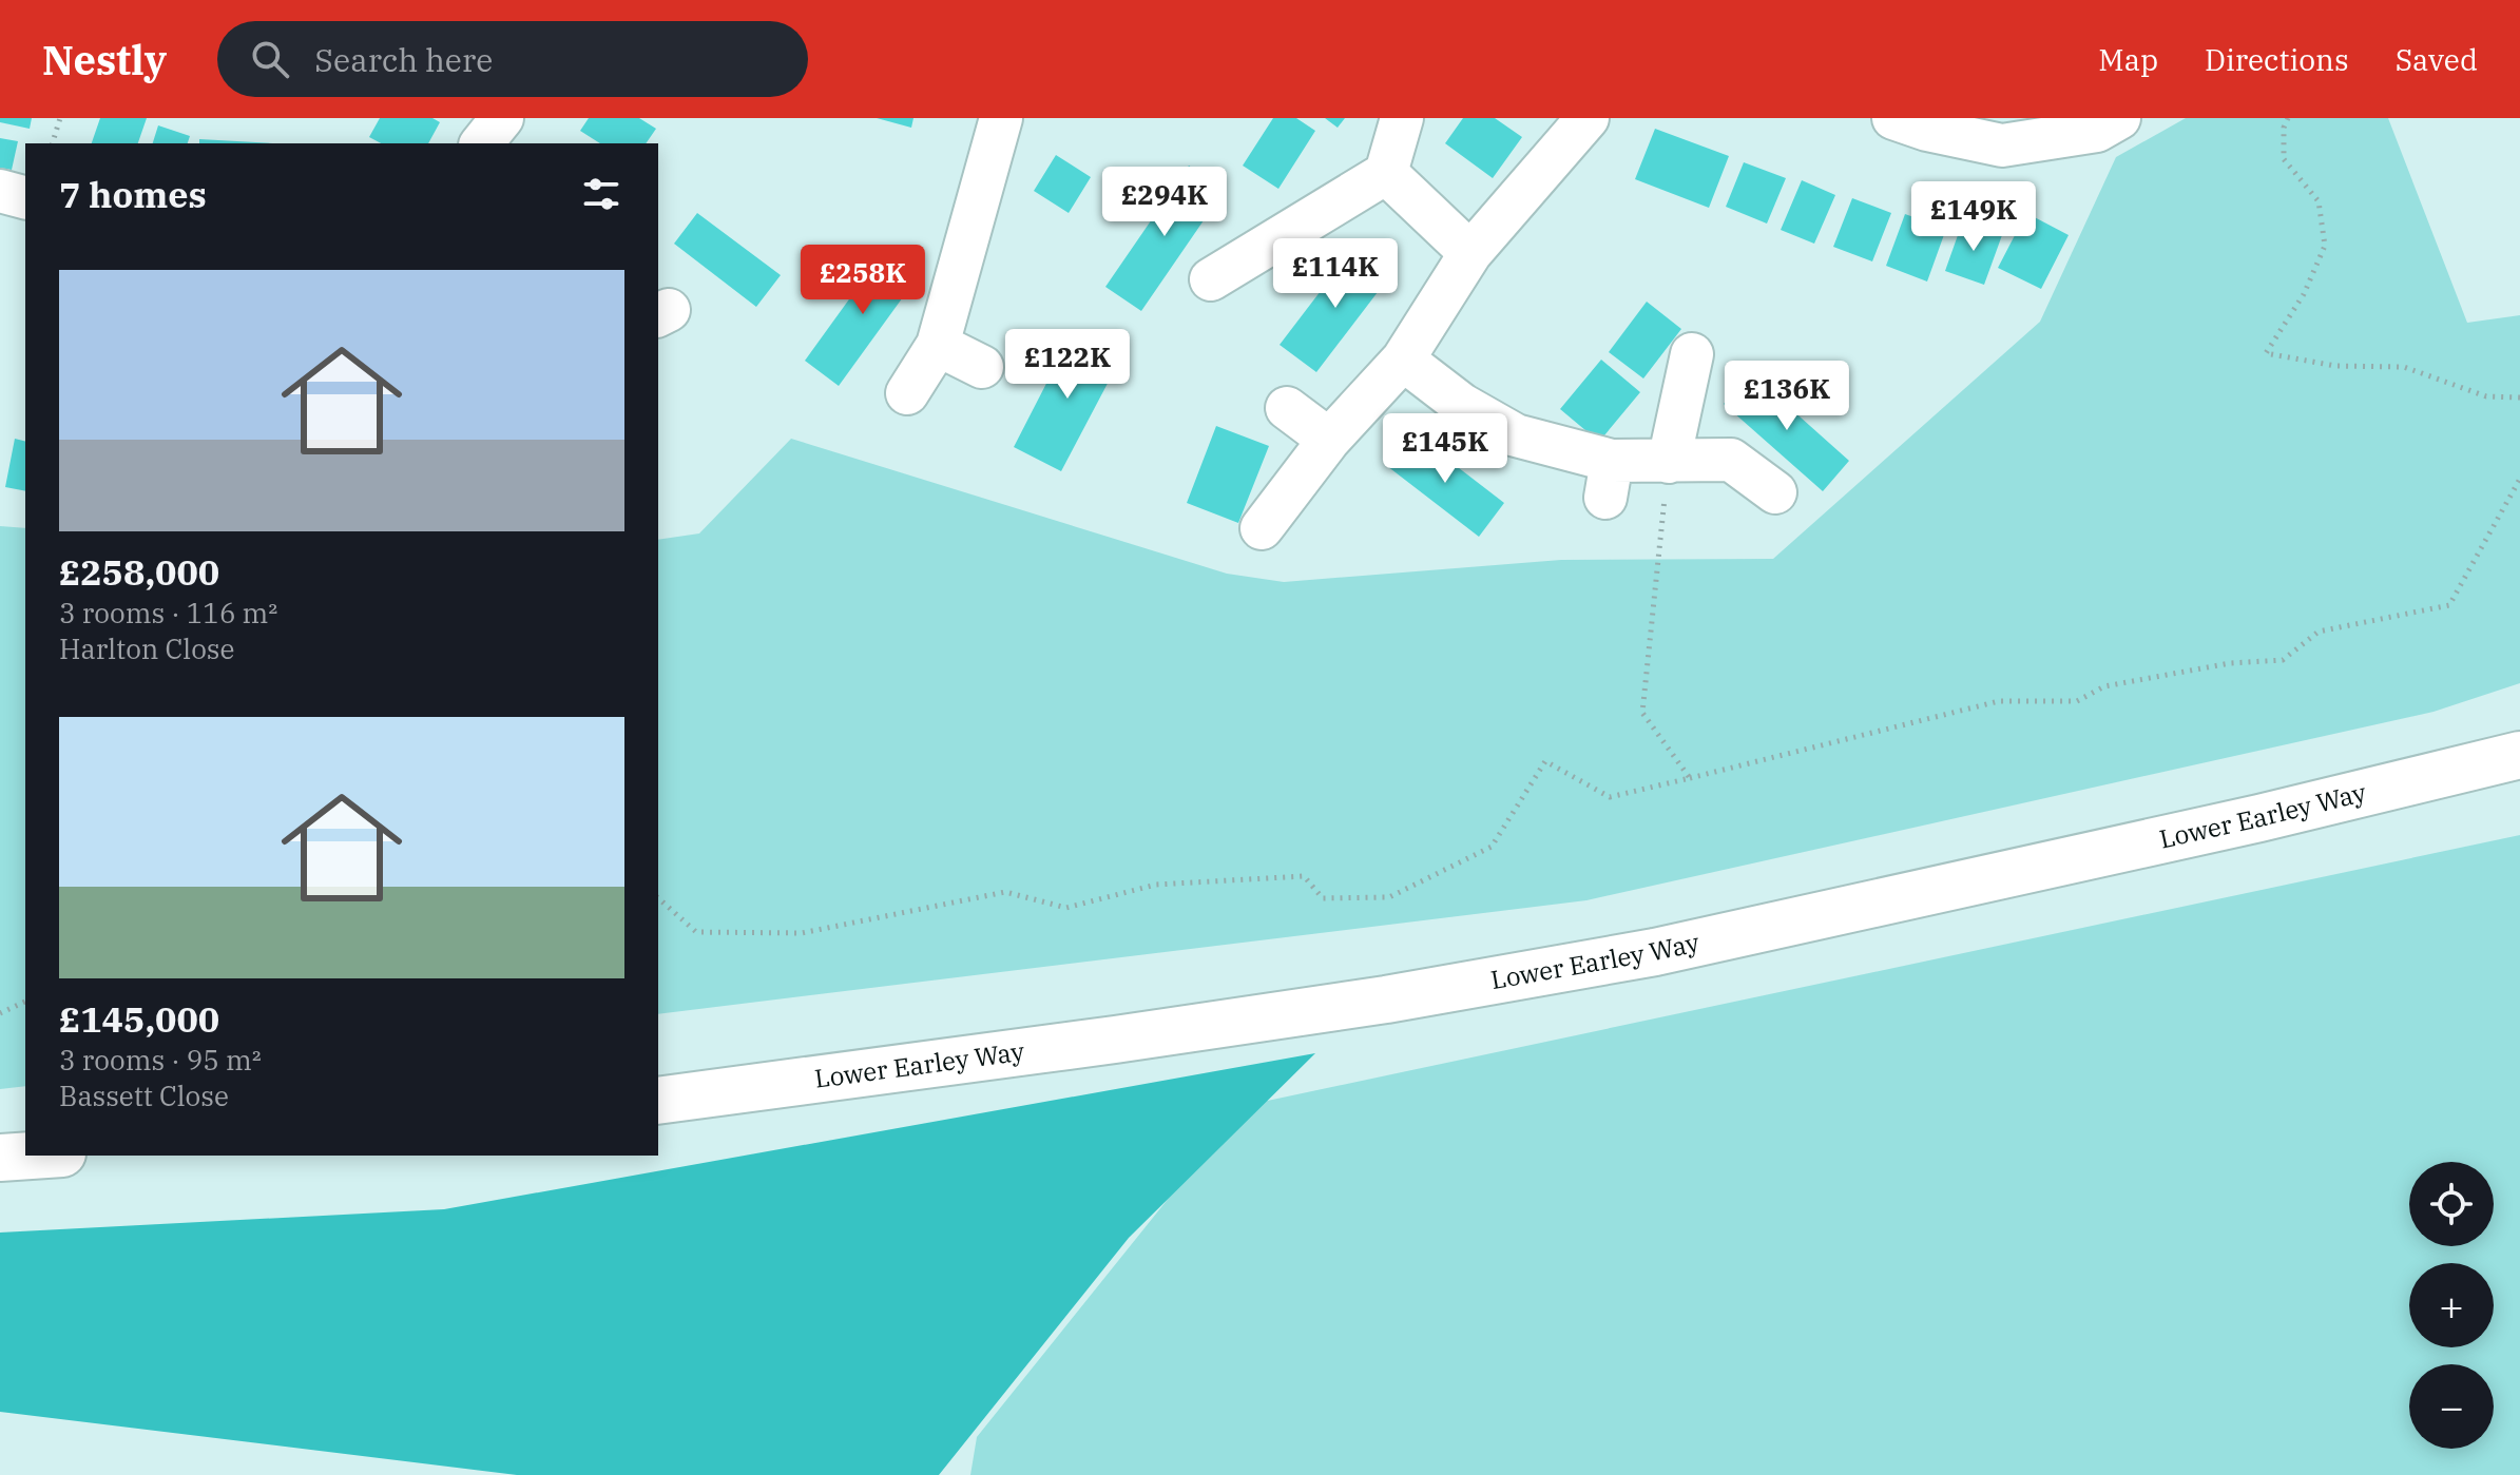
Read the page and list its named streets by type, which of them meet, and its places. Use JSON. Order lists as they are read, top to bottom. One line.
{"streets":{"main road":["Lower Earley Way"]},"page":{"header":"Nestly","search":"Search here","nav":["Map","Directions","Saved"],"heading":"7 homes","price":["£294K","£149K","£114K","£258K","£122K","£136K","£145K"],"list":[{"name":"£258,000","note":"3 rooms · 116 m² · Harlton Close"},{"name":"£145,000","note":"3 rooms · 95 m² · Bassett Close"}],"map_buttons":["+","−"]}}
